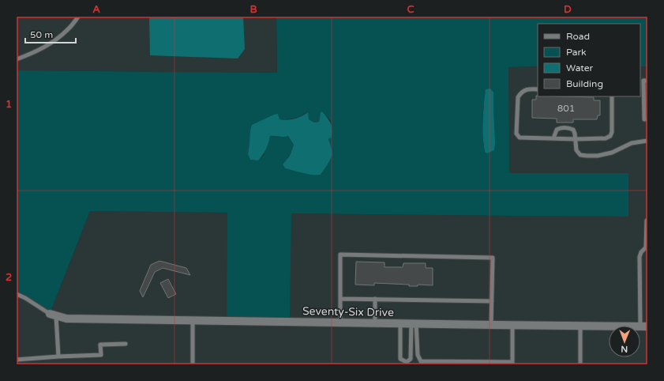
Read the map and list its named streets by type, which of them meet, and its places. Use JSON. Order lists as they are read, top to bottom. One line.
{"streets":{"street":["Seventy-Six Drive"]},"house_numbers":["801"],"legend":["Road","Park","Water","Building"],"scale_bar":"50 m","north":"bottom","grid":{"columns":["A","B","C","D"],"rows":["1","2"]}}
